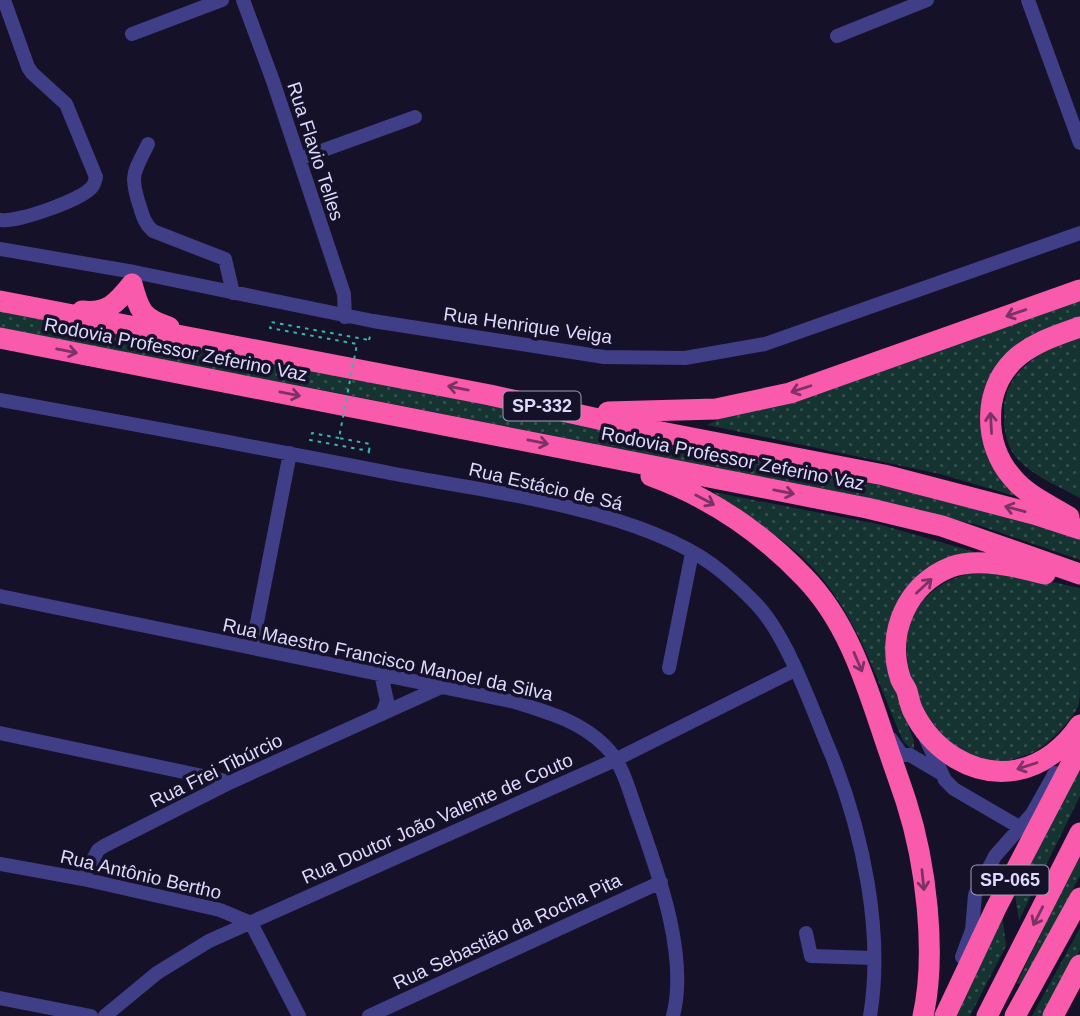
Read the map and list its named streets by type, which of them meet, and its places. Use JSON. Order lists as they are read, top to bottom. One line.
{"streets":{"highway":["Rodovia Professor Zeferino Vaz","SP-332","SP-065"],"street":["Rua Flavio Telles","Rua Henrique Veiga","Rua Estácio de Sá","Rua Maestro Francisco Manoel da Silva","Rua Frei Tibúrcio","Rua Doutor João Valente de Couto","Rua Antônio Bertho","Rua Sebastião da Rocha Pita"]},"crossings":[["Rua Flavio Telles","Rua Henrique Veiga"],["Rua Estácio de Sá","Rua Doutor João Valente de Couto"],["Rua Maestro Francisco Manoel da Silva","Rua Frei Tibúrcio"],["Rua Maestro Francisco Manoel da Silva","Rua Doutor João Valente de Couto"],["Rua Maestro Francisco Manoel da Silva","Rua Sebastião da Rocha Pita"],["Rua Frei Tibúrcio","Rua Antônio Bertho"],["Rua Doutor João Valente de Couto","Rua Antônio Bertho"]]}
